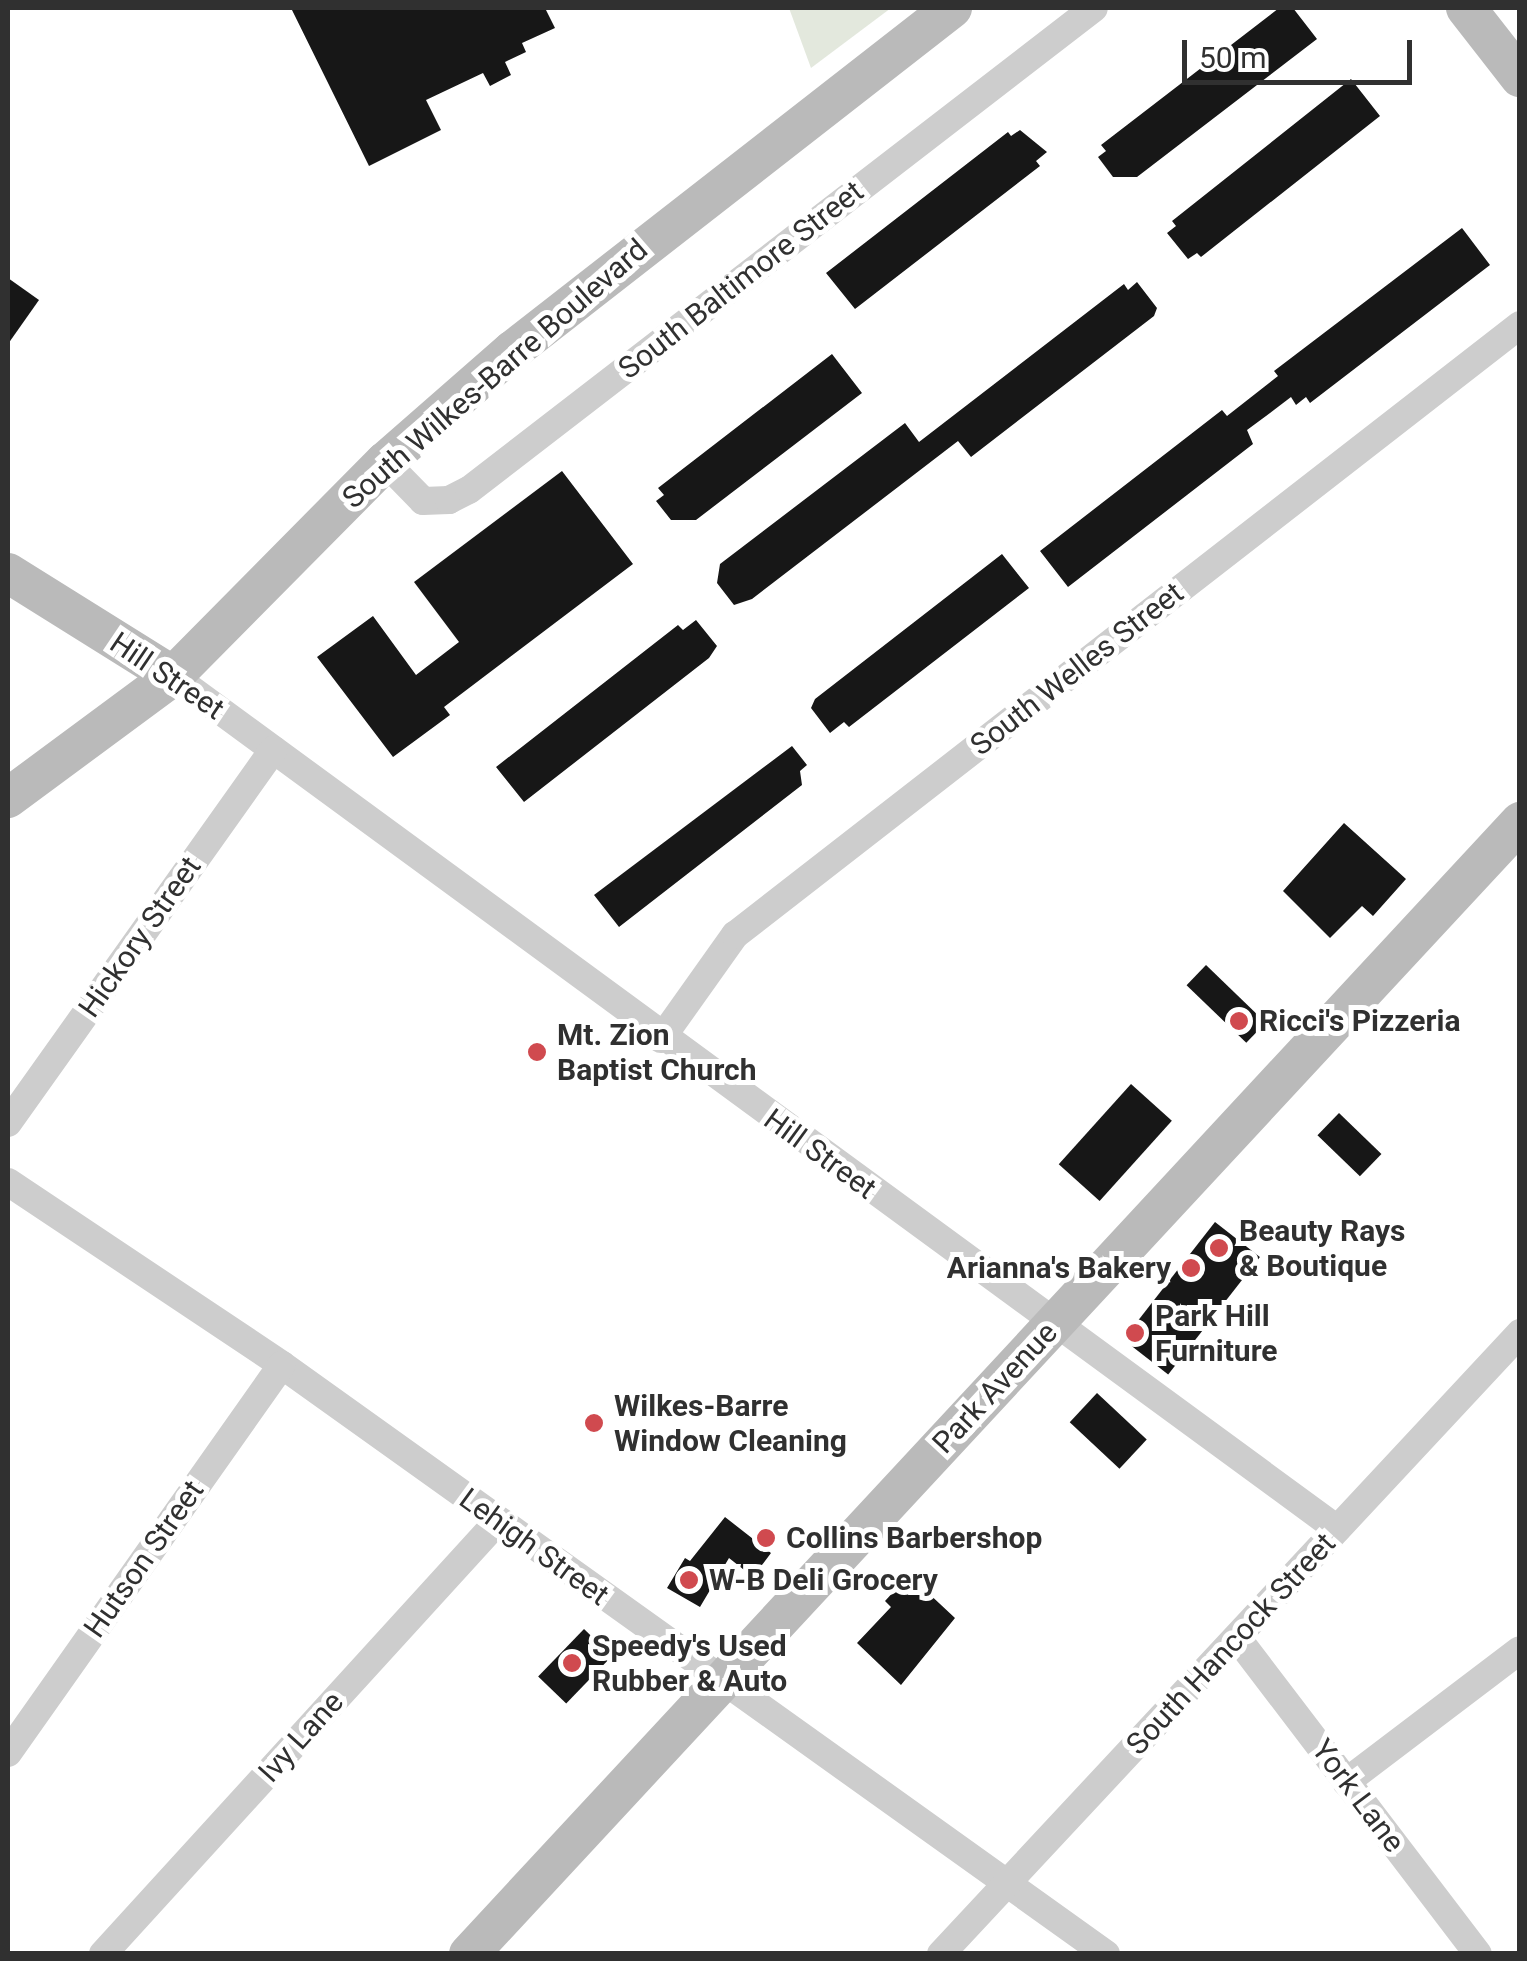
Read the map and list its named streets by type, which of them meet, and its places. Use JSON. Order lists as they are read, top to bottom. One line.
{"streets":{"street":["South Baltimore Street","South Wilkes-Barre Boulevard","South Welles Street","Hill Street","Hickory Street","Park Avenue","Lehigh Street","Hutson Street","South Hancock Street","Ivy Lane","York Lane"]},"crossings":[["South Baltimore Street","South Wilkes-Barre Boulevard"],["South Wilkes-Barre Boulevard","Hill Street"],["South Welles Street","Hill Street"],["Hill Street","Hickory Street"],["Hill Street","Park Avenue"],["Hill Street","South Hancock Street"],["Park Avenue","Lehigh Street"],["Lehigh Street","Hutson Street"],["Lehigh Street","South Hancock Street"],["Lehigh Street","Ivy Lane"],["South Hancock Street","York Lane"]],"places":["Ricci's Pizzeria","Mt. Zion Baptist Church","Beauty Rays & Boutique","Arianna's Bakery","Park Hill Furniture","Wilkes-Barre Window Cleaning","Collins Barbershop","W-B Deli Grocery","Speedy's Used Rubber & Auto"],"scale_bar":"50 m"}
